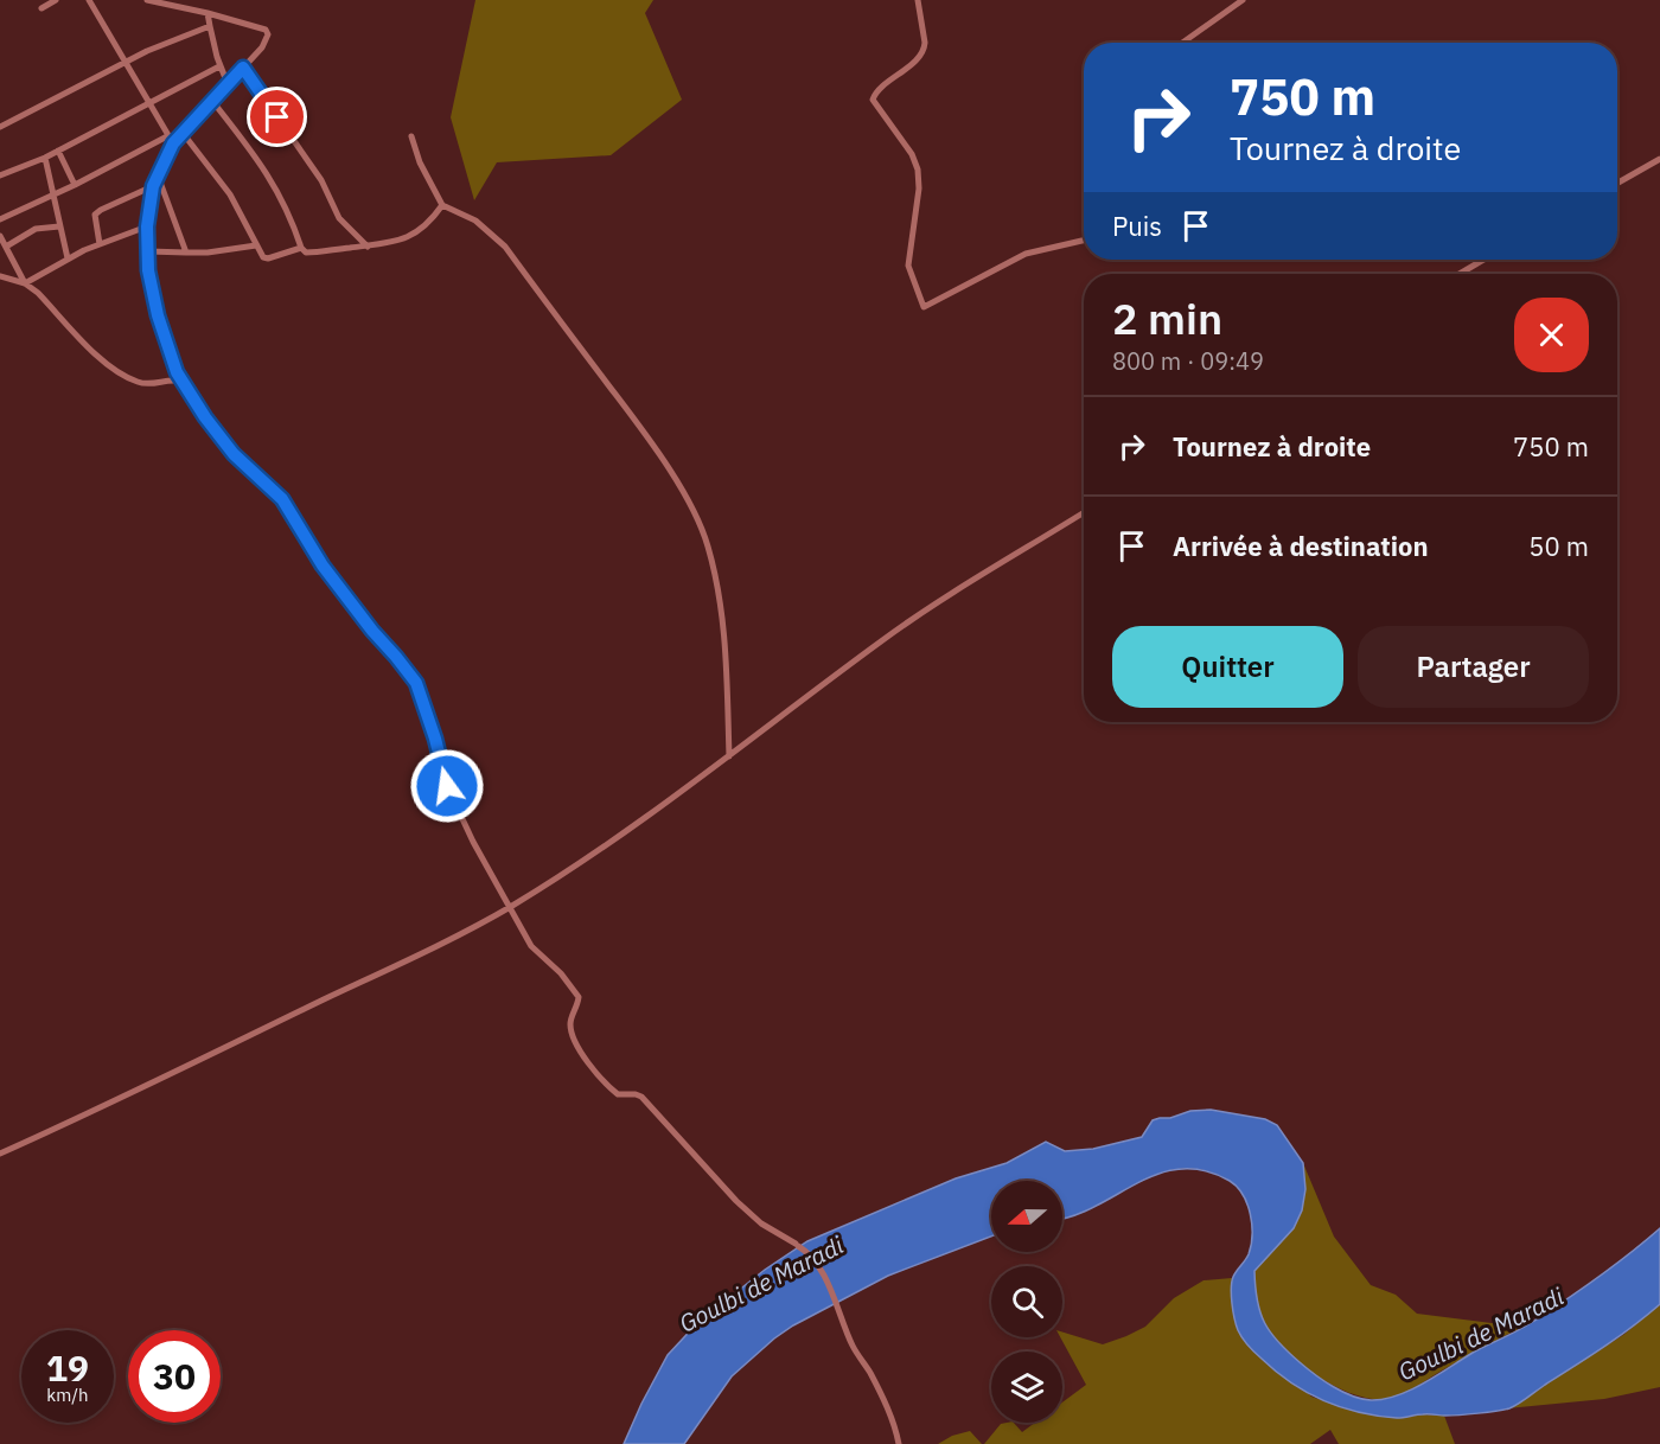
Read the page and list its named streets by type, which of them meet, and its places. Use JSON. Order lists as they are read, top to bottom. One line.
{"water":["Goulbi de Maradi"],"north":"left","page":{"turn":["750 m","Tournez à droite"],"then":"Puis","heading":["2 min","800 m · 09:49"],"list":[{"name":"Tournez à droite","value":"750 m"},{"name":"Arrivée à destination","value":"50 m"}],"buttons":["Quitter","Partager"],"speed":"19 km/h","limit":"30"}}
